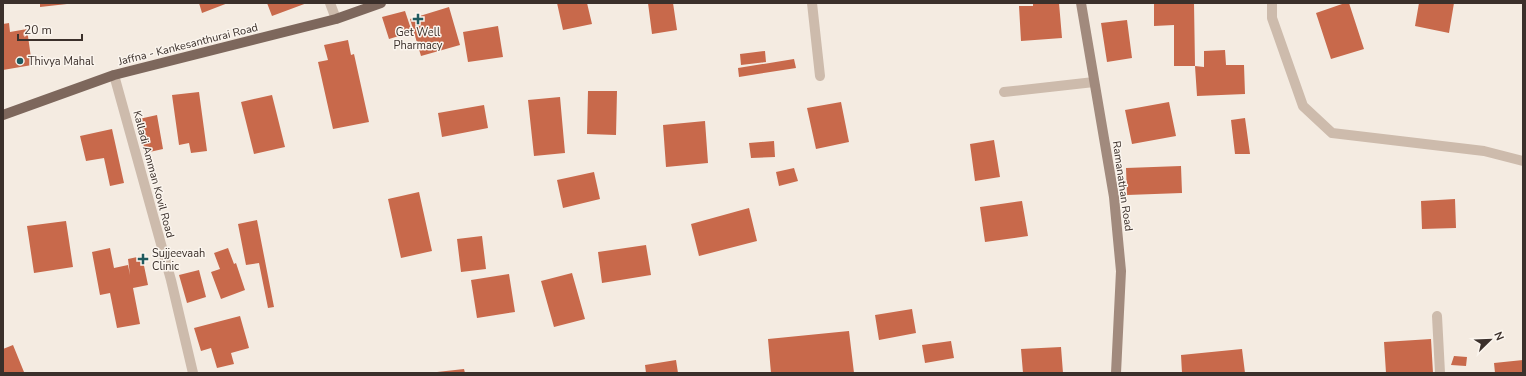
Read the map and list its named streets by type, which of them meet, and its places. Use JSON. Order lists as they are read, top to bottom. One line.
{"streets":{"main road":["Jaffna - Kankesanthurai Road","Ramanathan Road"],"street":["Kalladi Amman Kovil Road"]},"crossings":[["Jaffna - Kankesanthurai Road","Kalladi Amman Kovil Road"]],"places":{"health":["Get Well Pharmacy","Sujjeevaah Clinic"],"other":["Thivya Mahal"]},"scale_bar":"20 m","north":"top right"}
